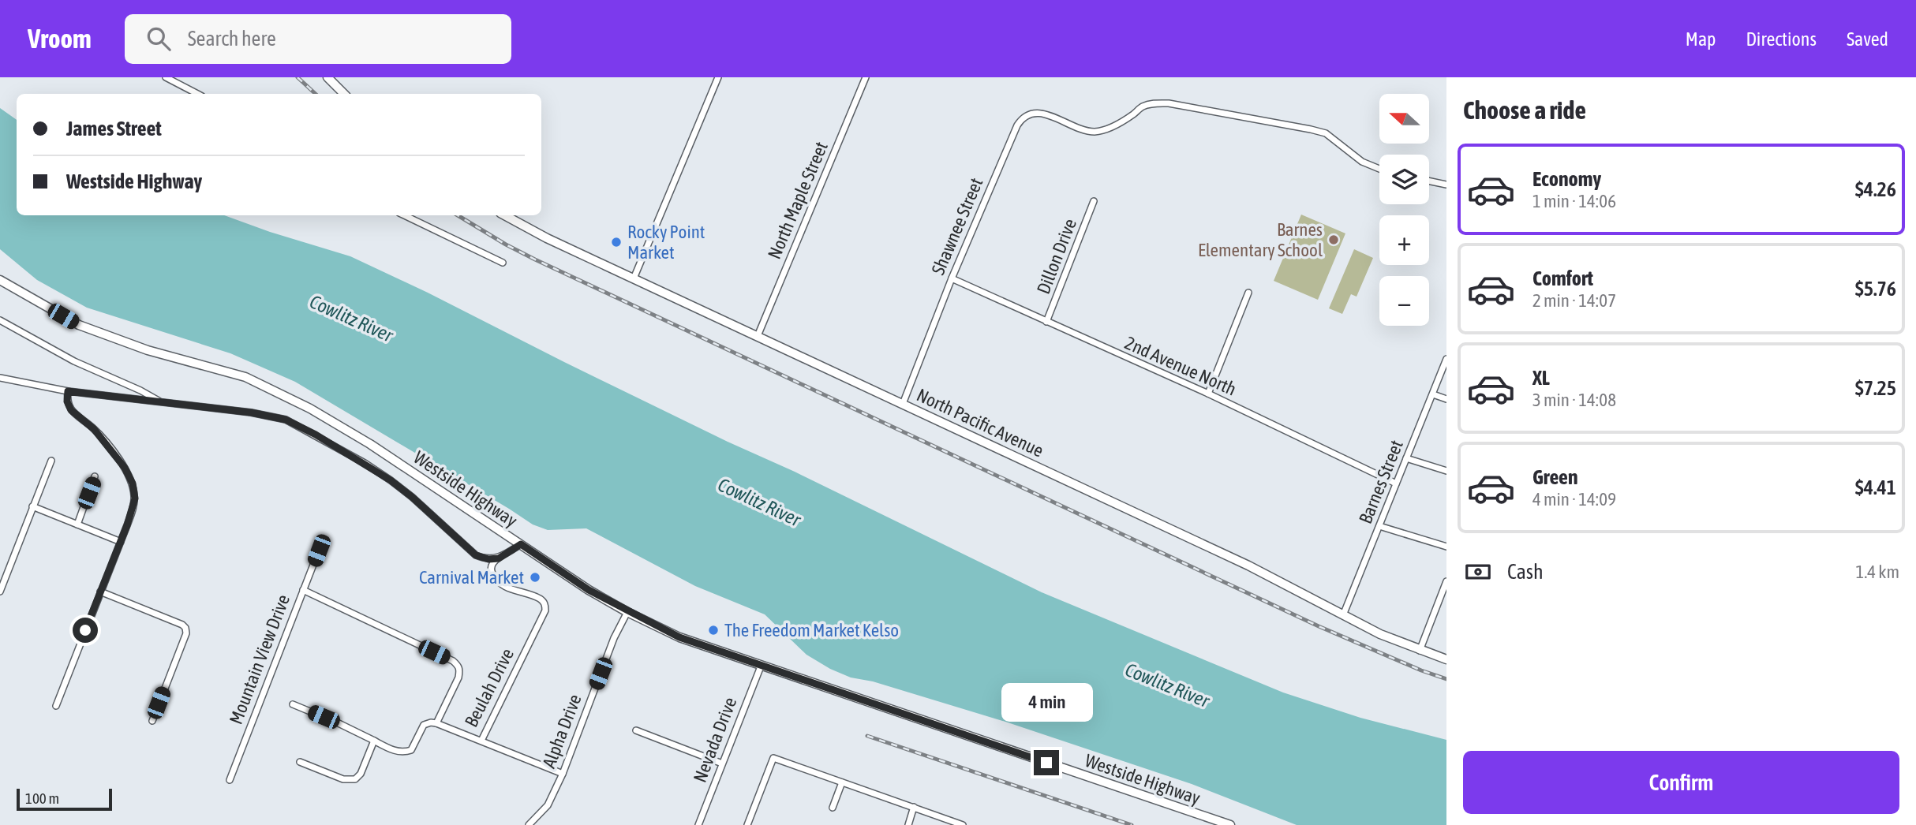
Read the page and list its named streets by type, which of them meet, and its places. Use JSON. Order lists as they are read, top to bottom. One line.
{"streets":{"main road":["North Pacific Avenue","Westside Highway"],"street":["North Maple Street","Shawnee Street","Dillon Drive","2nd Avenue North","Barnes Street","Mountain View Drive","Beulah Drive","Alpha Drive","Nevada Drive"]},"crossings":[["North Maple Street","North Pacific Avenue"],["Shawnee Street","2nd Avenue North"],["Shawnee Street","North Pacific Avenue"],["Dillon Drive","2nd Avenue North"],["2nd Avenue North","Barnes Street"],["North Pacific Avenue","Barnes Street"],["Westside Highway","Alpha Drive"],["Westside Highway","Nevada Drive"]],"water":["Cowlitz River"],"places":["Barnes Elementary School","Rocky Point Market","Carnival Market","The Freedom Market Kelso"],"scale_bar":"100 m","north":"left","page":{"header":"Vroom","search":"Search here","nav":["Map","Directions","Saved"],"heading":"Choose a ride","map_buttons":["+","−"],"banner":["James Street","Westside Highway"],"list":[{"name":"Economy","note":"1 min · 14:06","value":"$4.26"},{"name":"Comfort","note":"2 min · 14:07","value":"$5.76"},{"name":"XL","note":"3 min · 14:08","value":"$7.25"},{"name":"Green","note":"4 min · 14:09","value":"$4.41"}],"pay":["Cash","1.4 km"],"bubble":"4 min","buttons":"Confirm","scale":"100 m"}}
